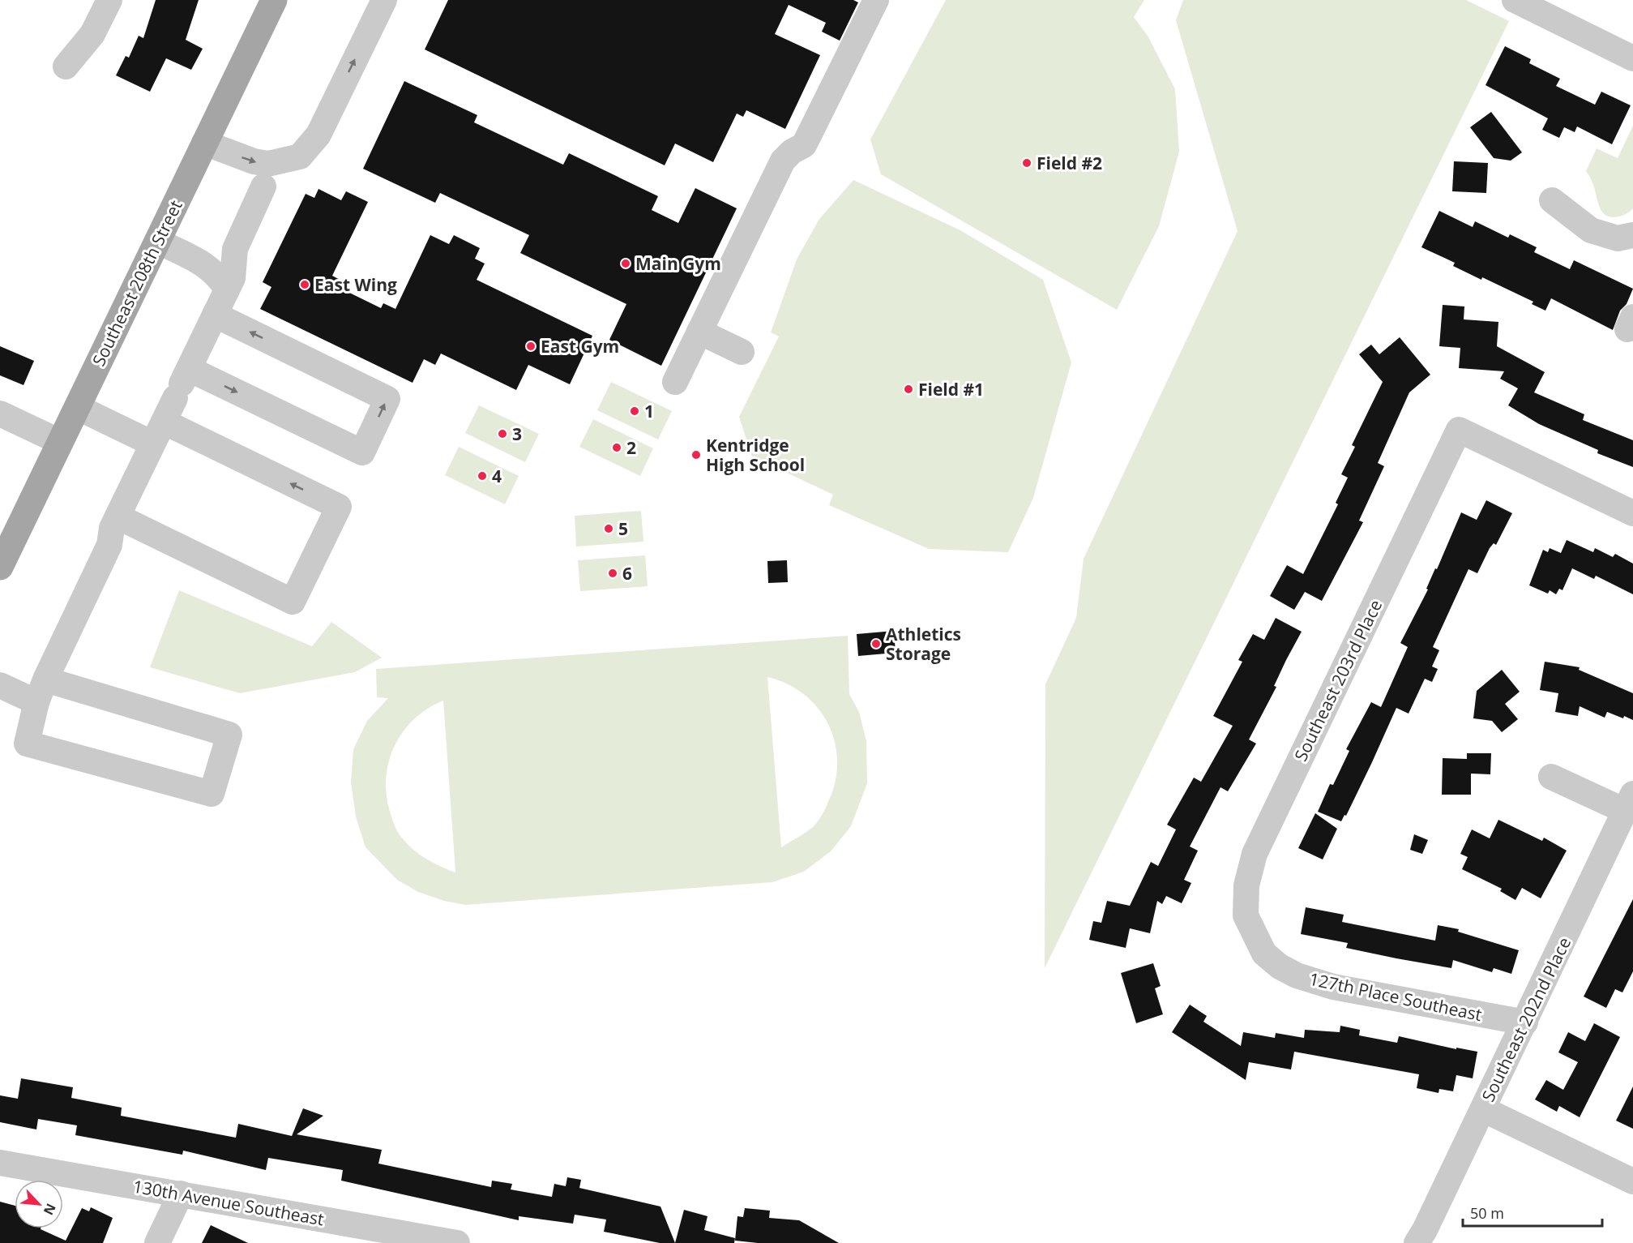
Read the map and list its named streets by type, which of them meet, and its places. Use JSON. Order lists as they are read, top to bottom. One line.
{"streets":{"main road":["Southeast 208th Street"],"street":["Southeast 203rd Place","127th Place Southeast","Southeast 202nd Place","130th Avenue Southeast"]},"crossings":[["Southeast 203rd Place","127th Place Southeast"],["127th Place Southeast","Southeast 202nd Place"]],"places":["Field #2","Main Gym","East Wing","East Gym","Field #1","1","3","2","Kentridge High School","4","5","6","Athletics Storage"],"scale_bar":"50 m","north":"bottom right"}
